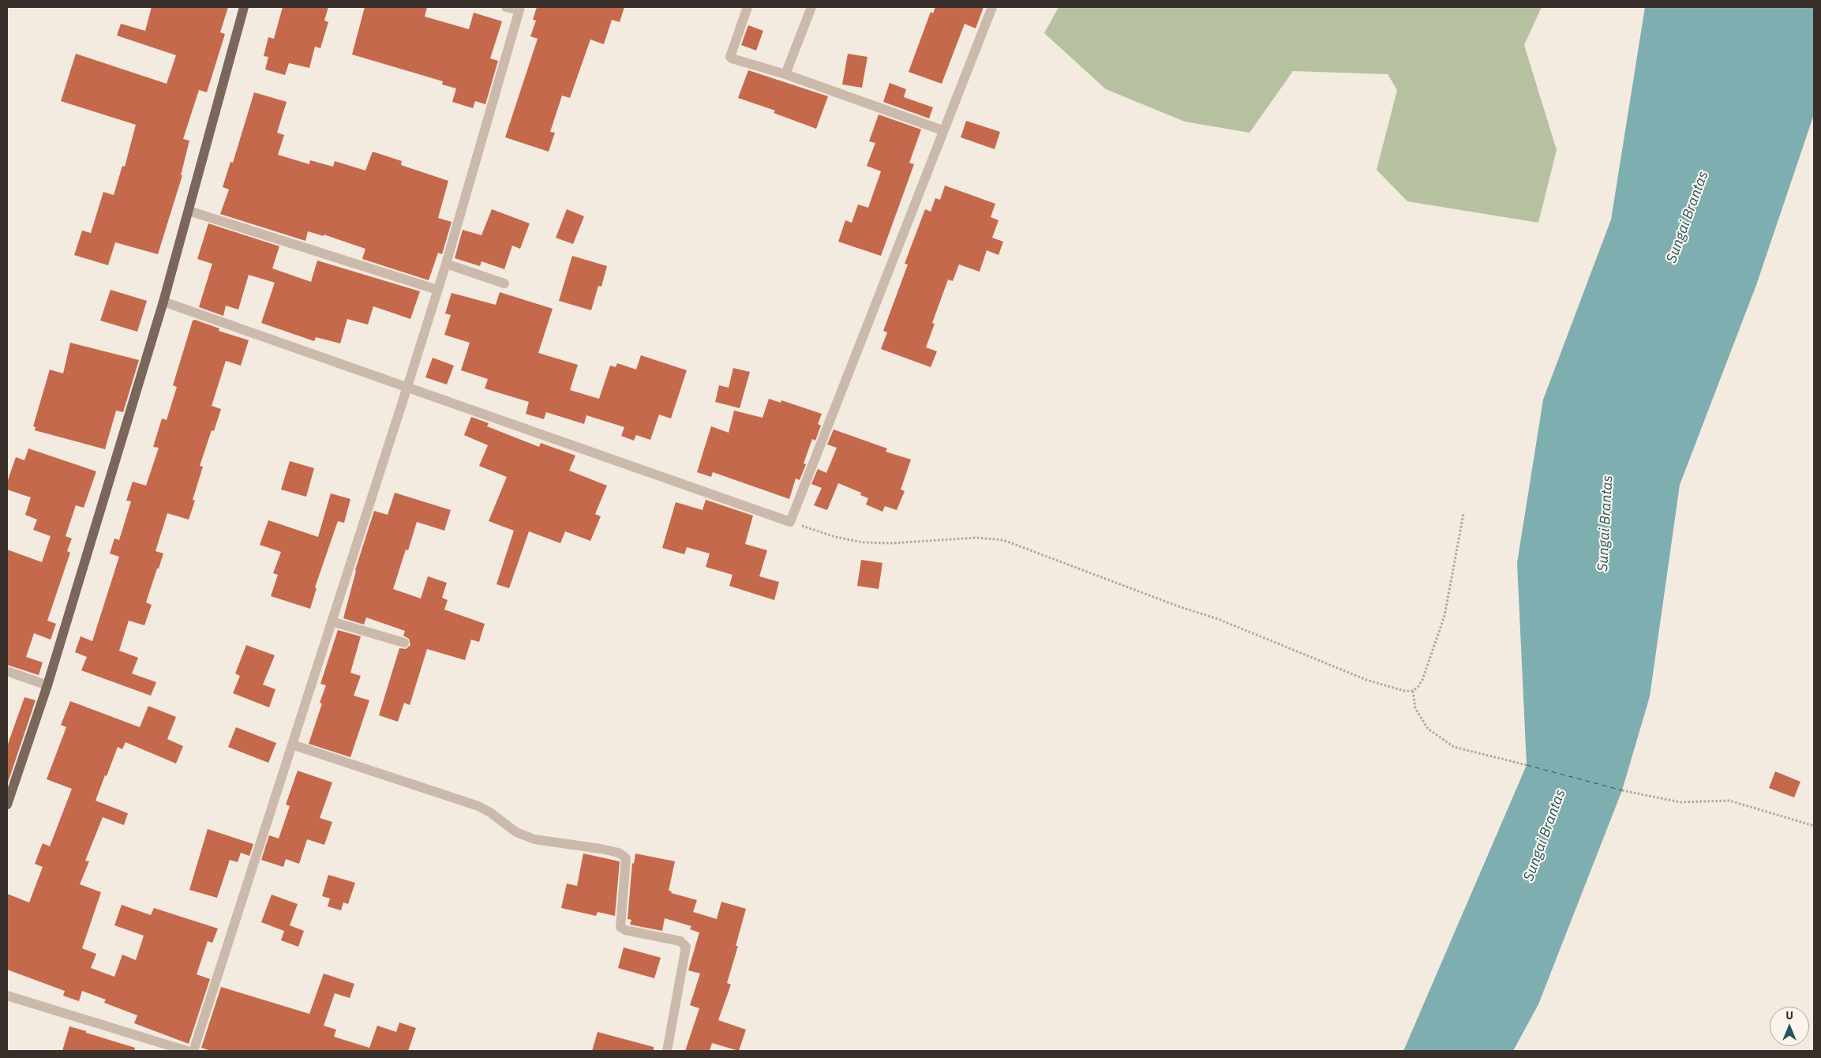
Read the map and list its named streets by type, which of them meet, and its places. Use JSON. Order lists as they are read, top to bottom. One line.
{"water":["Sungai Brantas"],"north":"top"}
